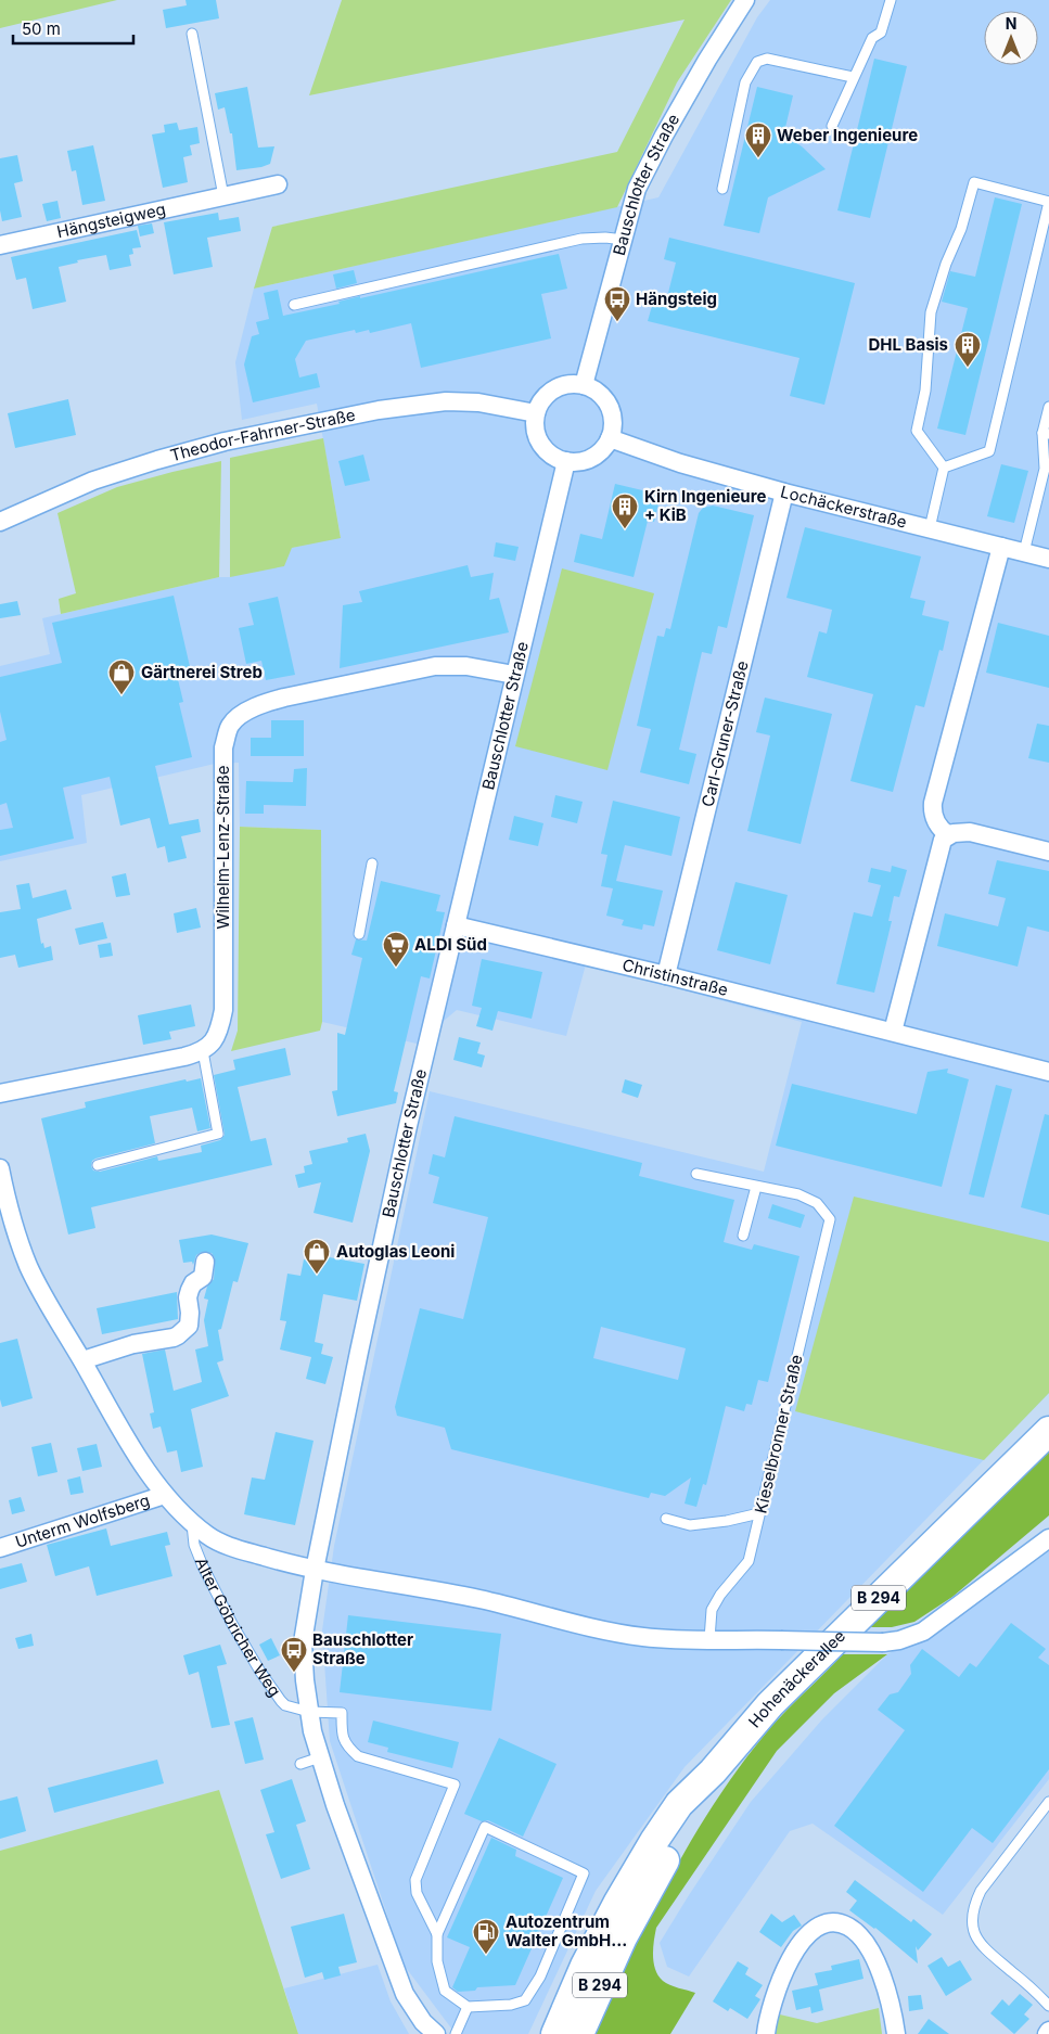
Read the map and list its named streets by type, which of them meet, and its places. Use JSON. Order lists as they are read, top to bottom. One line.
{"streets":{"main road":["B 294","Hohenäckerallee"],"street":["Bauschlotter Straße","Hängsteigweg","Theodor-Fahrner-Straße","Lochäckerstraße","Carl-Gruner-Straße","Wilhelm-Lenz-Straße","Christinstraße","Unterm Wolfsberg","Alter Göbricher Weg"],"lane":["Kieselbronner Straße"]},"crossings":[["Bauschlotter Straße","Theodor-Fahrner-Straße"],["Bauschlotter Straße","Lochäckerstraße"],["Bauschlotter Straße","Wilhelm-Lenz-Straße"],["Bauschlotter Straße","Christinstraße"],["Bauschlotter Straße","Alter Göbricher Weg"],["Theodor-Fahrner-Straße","Lochäckerstraße"],["Lochäckerstraße","Carl-Gruner-Straße"],["Carl-Gruner-Straße","Christinstraße"],["Unterm Wolfsberg","Alter Göbricher Weg"]],"places":{"building":["Weber Ingenieure","DHL Basis","Kirn Ingenieure + KiB"],"bus stop":["Hängsteig","Bauschlotter Straße"],"shop":["Gärtnerei Streb","Autoglas Leoni"],"supermarket":["ALDI Süd"],"fuel station":["Autozentrum Walter GmbH..."]},"scale_bar":"50 m","north":"top"}
